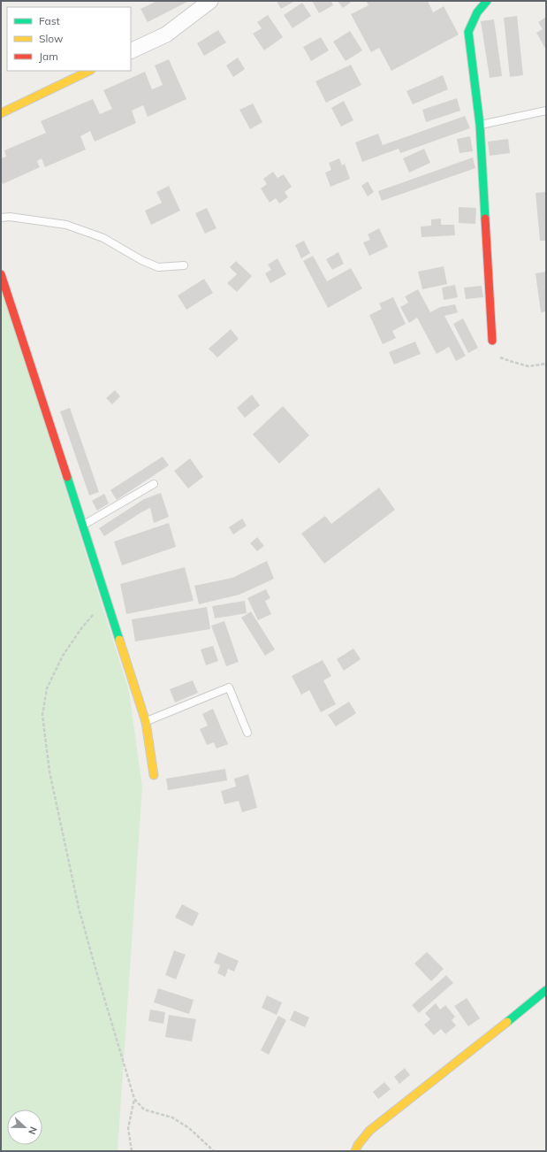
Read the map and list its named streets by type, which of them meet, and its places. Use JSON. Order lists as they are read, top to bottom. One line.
{"legend":["Fast","Slow","Jam"],"north":"right"}
